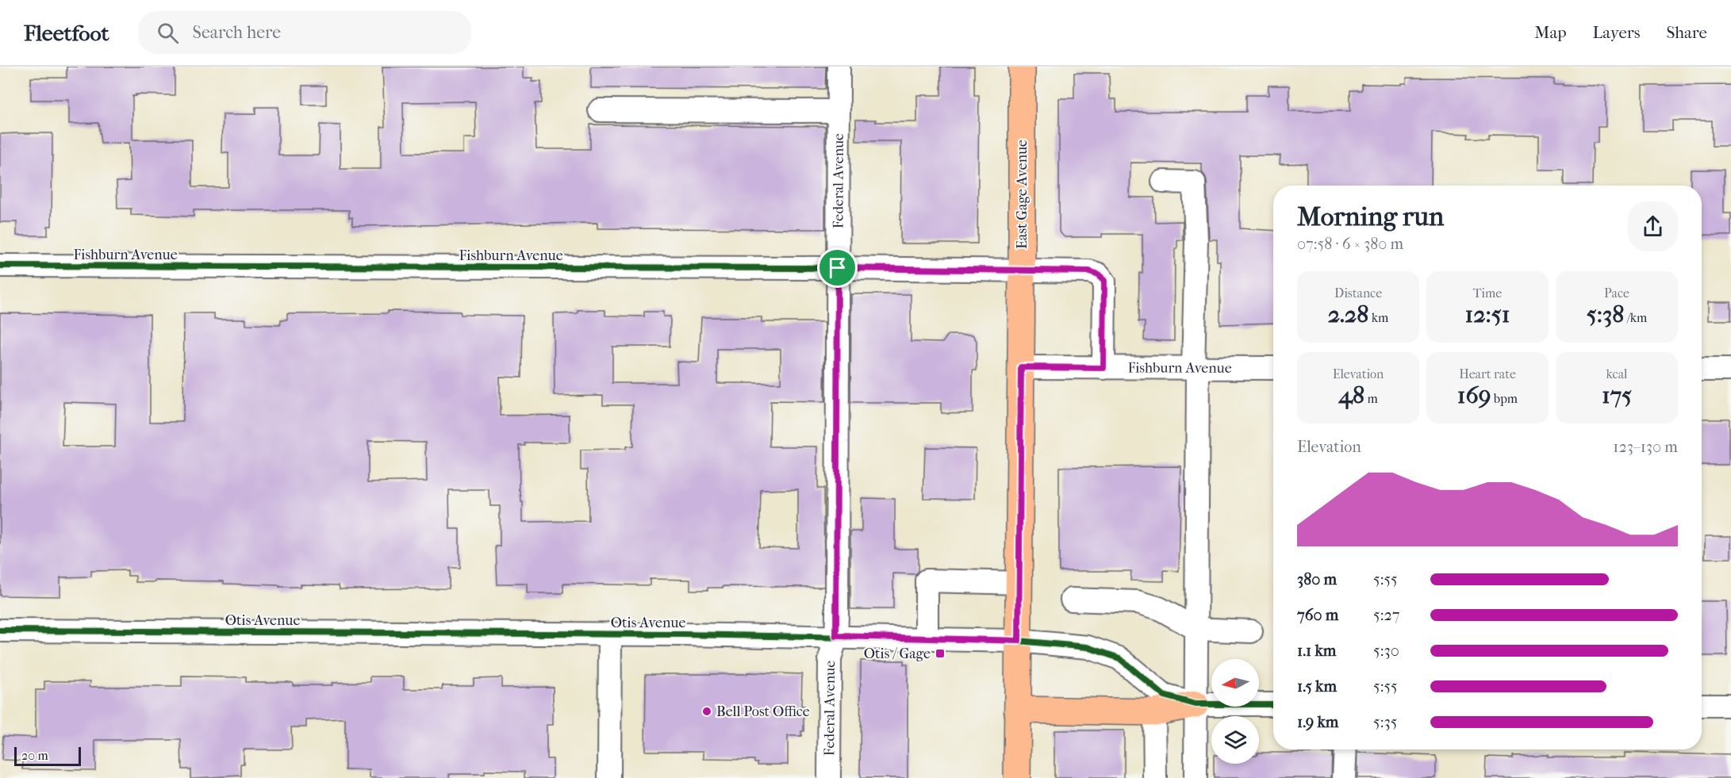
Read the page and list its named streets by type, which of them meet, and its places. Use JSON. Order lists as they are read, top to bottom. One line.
{"streets":{"main road":["East Gage Avenue"],"street":["Federal Avenue","Fishburn Avenue","Otis Avenue"]},"crossings":[["Federal Avenue","Fishburn Avenue"],["Federal Avenue","Otis Avenue"],["East Gage Avenue","Fishburn Avenue"],["East Gage Avenue","Otis Avenue"]],"places":{"transit":["Otis / Gage"],"other":["Bell Post Office"]},"scale_bar":"20 m","north":"left","page":{"header":"Fleetfoot","search":"Search here","nav":["Map","Layers","Share"],"heading":["Morning run","07:58 · 6 × 380 m"],"stats":[["Distance","2.28 km"],["Time","12:51"],["Pace","5:38 /km"],["Elevation","48 m"],["Heart rate","169 bpm"],["kcal","175"]],"chart":["Elevation","123–130 m"],"list":[{"name":"380 m","note":"5:55"},{"name":"760 m","note":"5:27"},{"name":"1.1 km","note":"5:30"},{"name":"1.5 km","note":"5:55"},{"name":"1.9 km","note":"5:35"}],"scale":"20 m"}}
